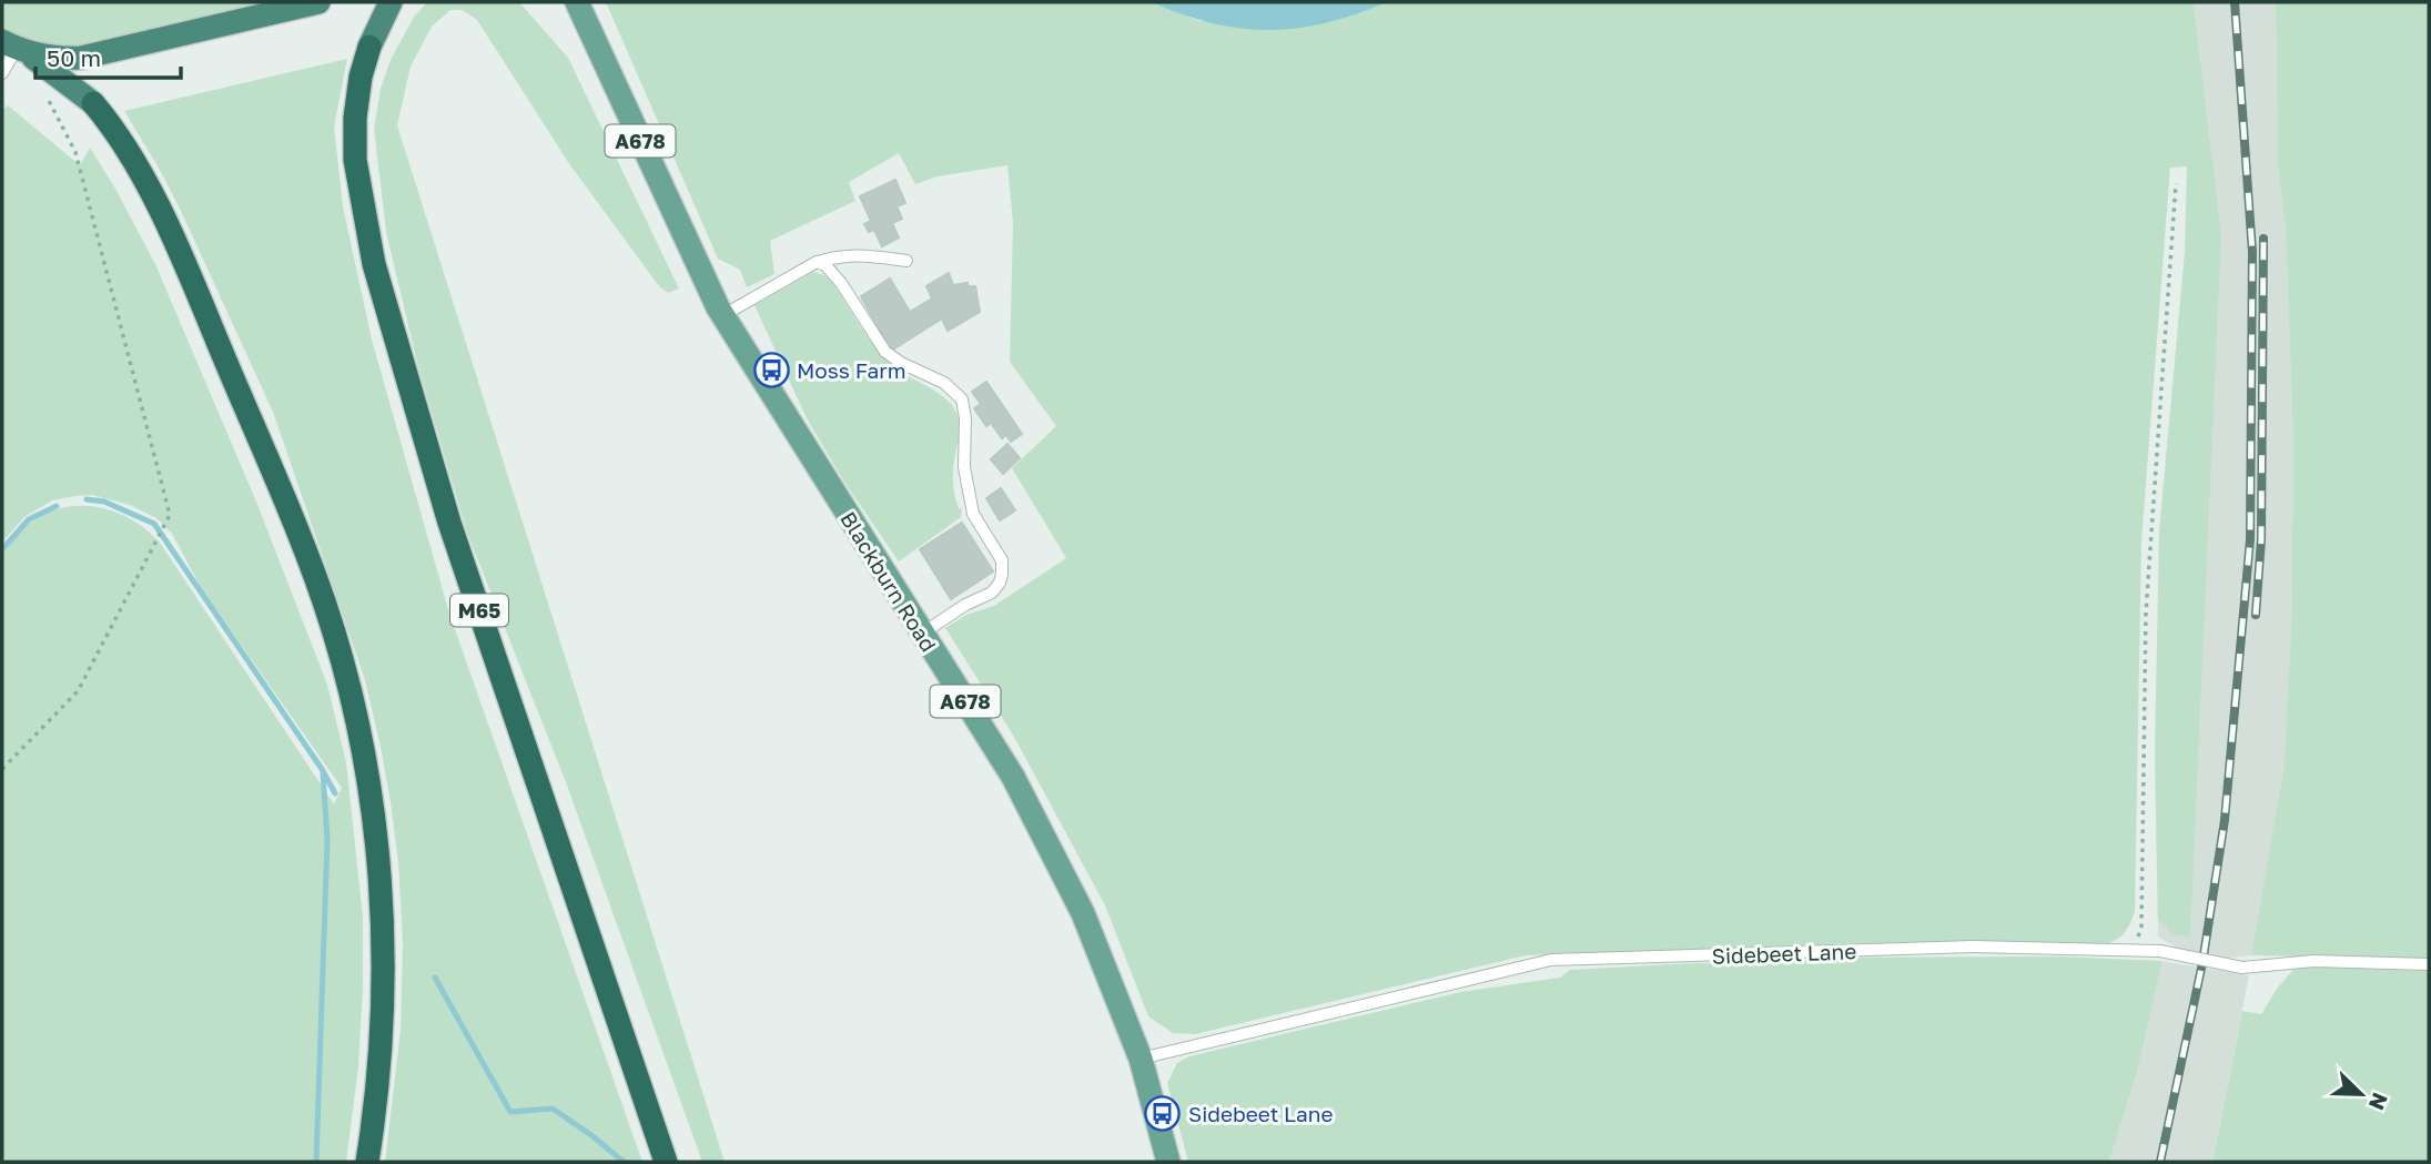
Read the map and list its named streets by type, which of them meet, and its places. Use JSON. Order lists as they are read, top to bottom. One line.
{"streets":{"highway":["M65"],"main road":["A678","Blackburn Road"],"lane":["Sidebeet Lane"]},"crossings":[["Blackburn Road","Sidebeet Lane"]],"places":{"bus stop":["Moss Farm","Sidebeet Lane"]},"scale_bar":"50 m","north":"bottom right"}
